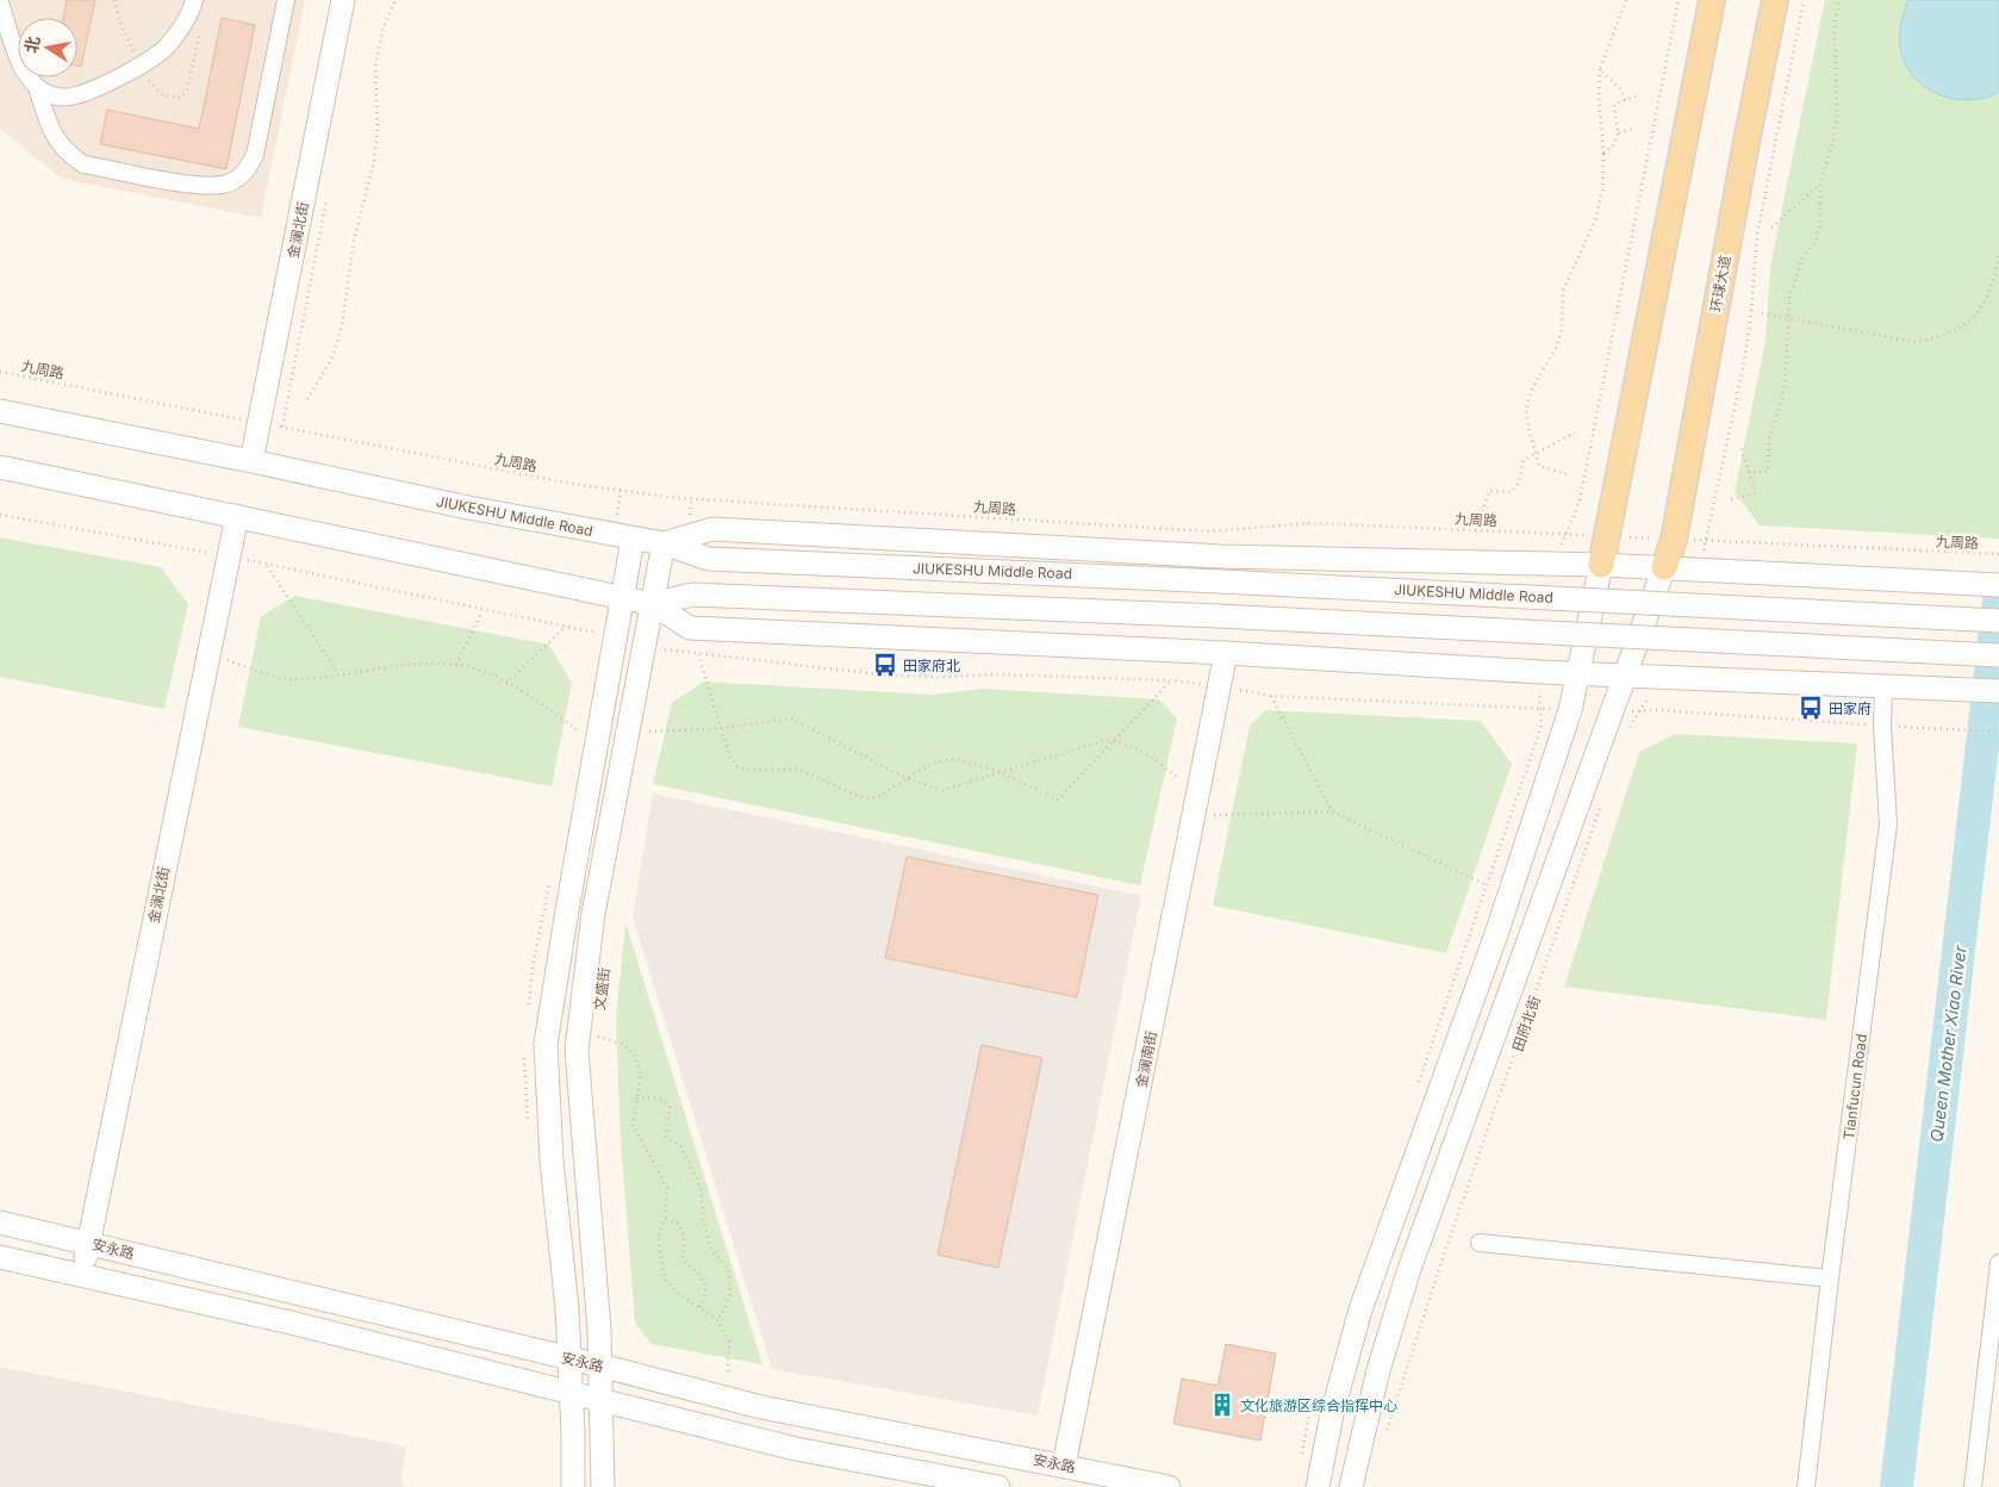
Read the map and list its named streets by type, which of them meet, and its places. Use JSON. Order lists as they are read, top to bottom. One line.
{"streets":{"main road":["金澜北街","环球大道","JIUKESHU Middle Road","文盛街","田府北街","金澜南街","安永路"],"street":["Tianfucun Road"],"path":["九周路"]},"crossings":[["金澜北街","九周路"],["金澜北街","JIUKESHU Middle Road"],["金澜北街","安永路"],["环球大道","九周路"],["环球大道","田府北街"],["JIUKESHU Middle Road","文盛街"],["文盛街","安永路"],["金澜南街","安永路"]],"water":["Queen Mother Xiao River"],"places":{"bus stop":["田家府北","田家府"],"building":["文化旅游区综合指挥中心"]},"north":"left"}
